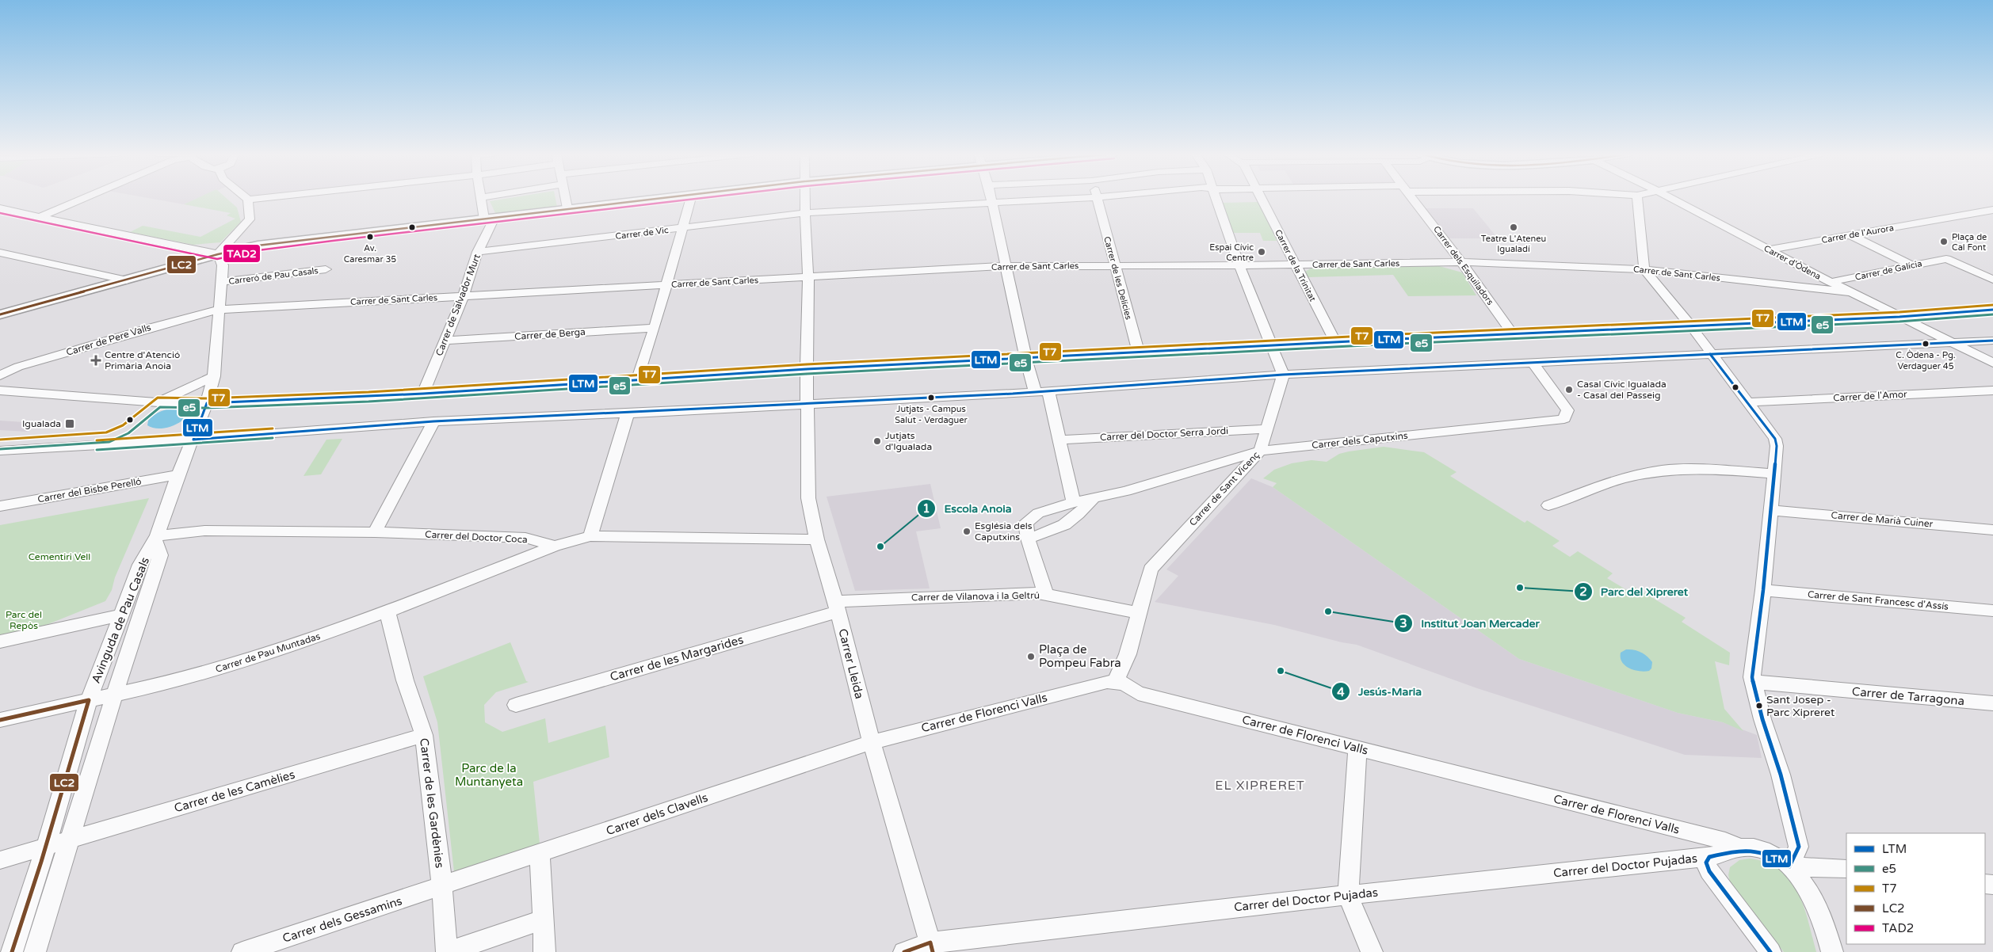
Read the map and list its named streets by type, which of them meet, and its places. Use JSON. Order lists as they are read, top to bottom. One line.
{"streets":{"street":["Carrer de Vic","Carrer de l'Aurora","Carrer d'Òdena","Carrer de Sant Carles","Carrer de la Trinitat","Carrer dels Esquiladors","Carrer de Galícia","Carreró de Pau Casals","Carrer de les Delícies","Carrer de Salvador Murt","Carrer de Berga","Carrer de Pere Valls","Carrer de l'Amor","Carrer del Doctor Serra Jordi","Carrer dels Caputxins","Carrer de Sant Vicenç","Carrer del Bisbe Perelló","Carrer de Marià Cuiner","Carrer del Doctor Coca","Carrer de Vilanova i la Geltrú","Carrer de Sant Francesc d'Assís","Avinguda de Pau Casals","Carrer de Pau Muntadas","Carrer de les Margarides","Carrer Lleida","Carrer de Tarragona","Carrer de Florenci Valls","Carrer de les Camèlies","Carrer de les Gardènies","Carrer dels Clavells","Carrer del Doctor Pujadas","Carrer dels Gessamins"]},"crossings":[["Carrer de Vic","Carrer de Salvador Murt"],["Carrer de Vic","Carrer Lleida"],["Carrer de l'Aurora","Carrer d'Òdena"],["Carrer d'Òdena","Carrer de Sant Carles"],["Carrer d'Òdena","Carrer de Galícia"],["Carrer de Sant Carles","Carrer de la Trinitat"],["Carrer de Sant Carles","Carrer dels Esquiladors"],["Carrer de Sant Carles","Carrer de les Delícies"],["Carrer de Sant Carles","Carrer de Salvador Murt"],["Carrer de Sant Carles","Carrer de Pere Valls"],["Carrer de Sant Carles","Avinguda de Pau Casals"],["Carrer de Sant Carles","Carrer Lleida"],["Carreró de Pau Casals","Avinguda de Pau Casals"],["Carrer de Salvador Murt","Carrer de Berga"],["Carrer de Pere Valls","Avinguda de Pau Casals"],["Carrer del Doctor Serra Jordi","Carrer de Sant Vicenç"],["Carrer dels Caputxins","Carrer de Sant Vicenç"],["Carrer dels Caputxins","Carrer de Vilanova i la Geltrú"],["Carrer de Sant Vicenç","Carrer de Vilanova i la Geltrú"],["Carrer de Sant Vicenç","Carrer de Florenci Valls"],["Carrer del Bisbe Perelló","Avinguda de Pau Casals"],["Carrer del Doctor Coca","Avinguda de Pau Casals"],["Carrer del Doctor Coca","Carrer de Pau Muntadas"],["Carrer del Doctor Coca","Carrer Lleida"],["Carrer de Vilanova i la Geltrú","Carrer de les Margarides"],["Carrer de Vilanova i la Geltrú","Carrer Lleida"],["Avinguda de Pau Casals","Carrer de Pau Muntadas"],["Avinguda de Pau Casals","Carrer de les Camèlies"],["Carrer de Pau Muntadas","Carrer de les Gardènies"],["Carrer de les Margarides","Carrer Lleida"],["Carrer Lleida","Carrer de Florenci Valls"],["Carrer Lleida","Carrer dels Clavells"],["Carrer Lleida","Carrer del Doctor Pujadas"],["Carrer de Florenci Valls","Carrer dels Clavells"],["Carrer de Florenci Valls","Carrer del Doctor Pujadas"],["Carrer de les Camèlies","Carrer de les Gardènies"],["Carrer de les Gardènies","Carrer dels Clavells"],["Carrer de les Gardènies","Carrer dels Gessamins"],["Carrer dels Clavells","Carrer dels Gessamins"]],"districts":["EL XIPRERET"],"parks":["Cementiri Vell","Parc del Repòs","Parc de la Muntanyeta"],"places":{"other":["Teatre L'Ateneu Igualadí","Av. Caresmar 35","Plaça de Cal Font","Espai Cívic Centre","C. Òdena - Pg. Verdaguer 45","Casal Cívic Igualada - Casal del Passeig","Jutjats - Campus Salut - Verdaguer","Jutjats d'Igualada","Església dels Caputxins","Escola Anoia","Parc del Xipreret","Institut Joan Mercader","Plaça de Pompeu Fabra","Jesús-Maria","Sant Josep - Parc Xipreret"],"health":["Centre d'Atenció Primària Anoia"],"transit":["Igualada"]},"lines":["transit line LC2","transit line TAD2","transit line T7","transit line LTM","transit line e5"],"legend":["LTM","e5","T7","LC2","TAD2"]}
